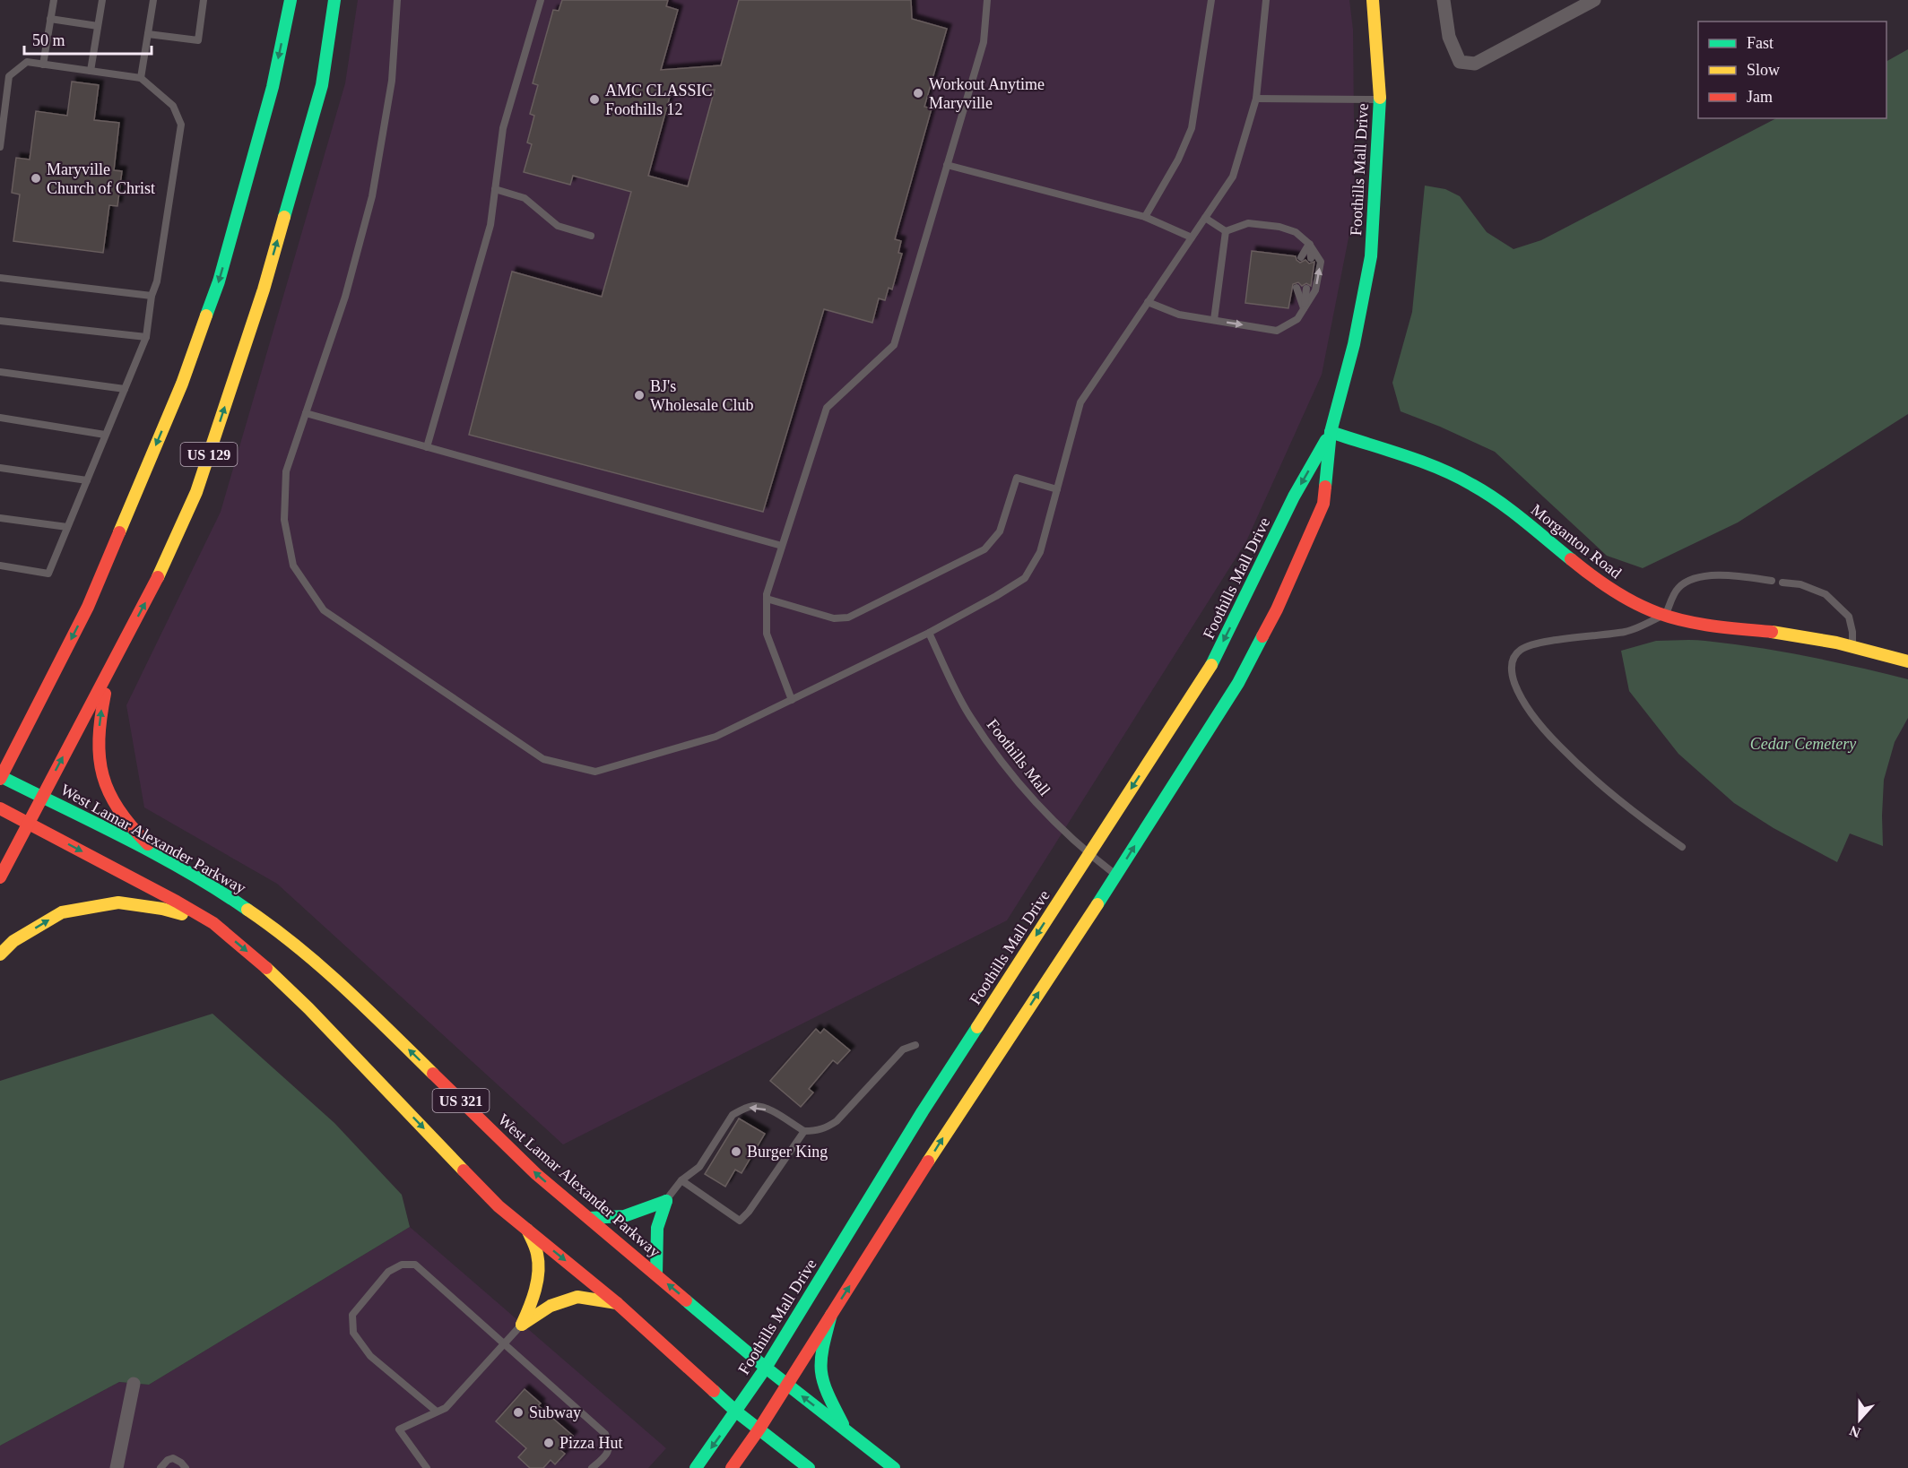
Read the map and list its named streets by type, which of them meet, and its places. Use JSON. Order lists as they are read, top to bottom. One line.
{"streets":{"main road":["Foothills Mall Drive","US 129","Morganton Road","West Lamar Alexander Parkway","US 321"],"lane":["Foothills Mall"]},"crossings":[["Foothills Mall Drive","Morganton Road"],["Foothills Mall Drive","Foothills Mall"],["Foothills Mall Drive","West Lamar Alexander Parkway"],["Foothills Mall Drive","US 321"],["US 129","West Lamar Alexander Parkway"],["US 129","US 321"]],"parks":["Cedar Cemetery"],"places":["Workout Anytime Maryville","AMC CLASSIC Foothills 12","Maryville Church of Christ","BJ's Wholesale Club","Burger King","Subway","Pizza Hut"],"legend":["Fast","Slow","Jam"],"scale_bar":"50 m","north":"bottom"}
